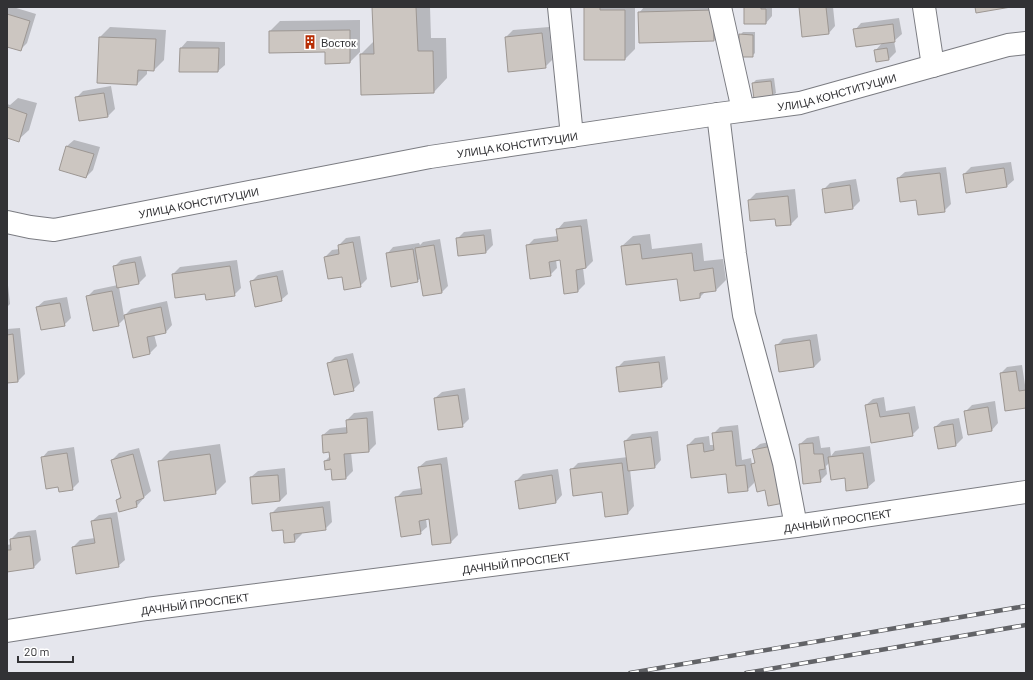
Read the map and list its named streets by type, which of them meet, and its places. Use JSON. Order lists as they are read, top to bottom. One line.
{"streets":{"street":["УЛИЦА КОНСТИТУЦИИ","ДАЧНЫЙ ПРОСПЕКТ"]},"places":{"building":["Восток"]},"scale_bar":"20 m"}
